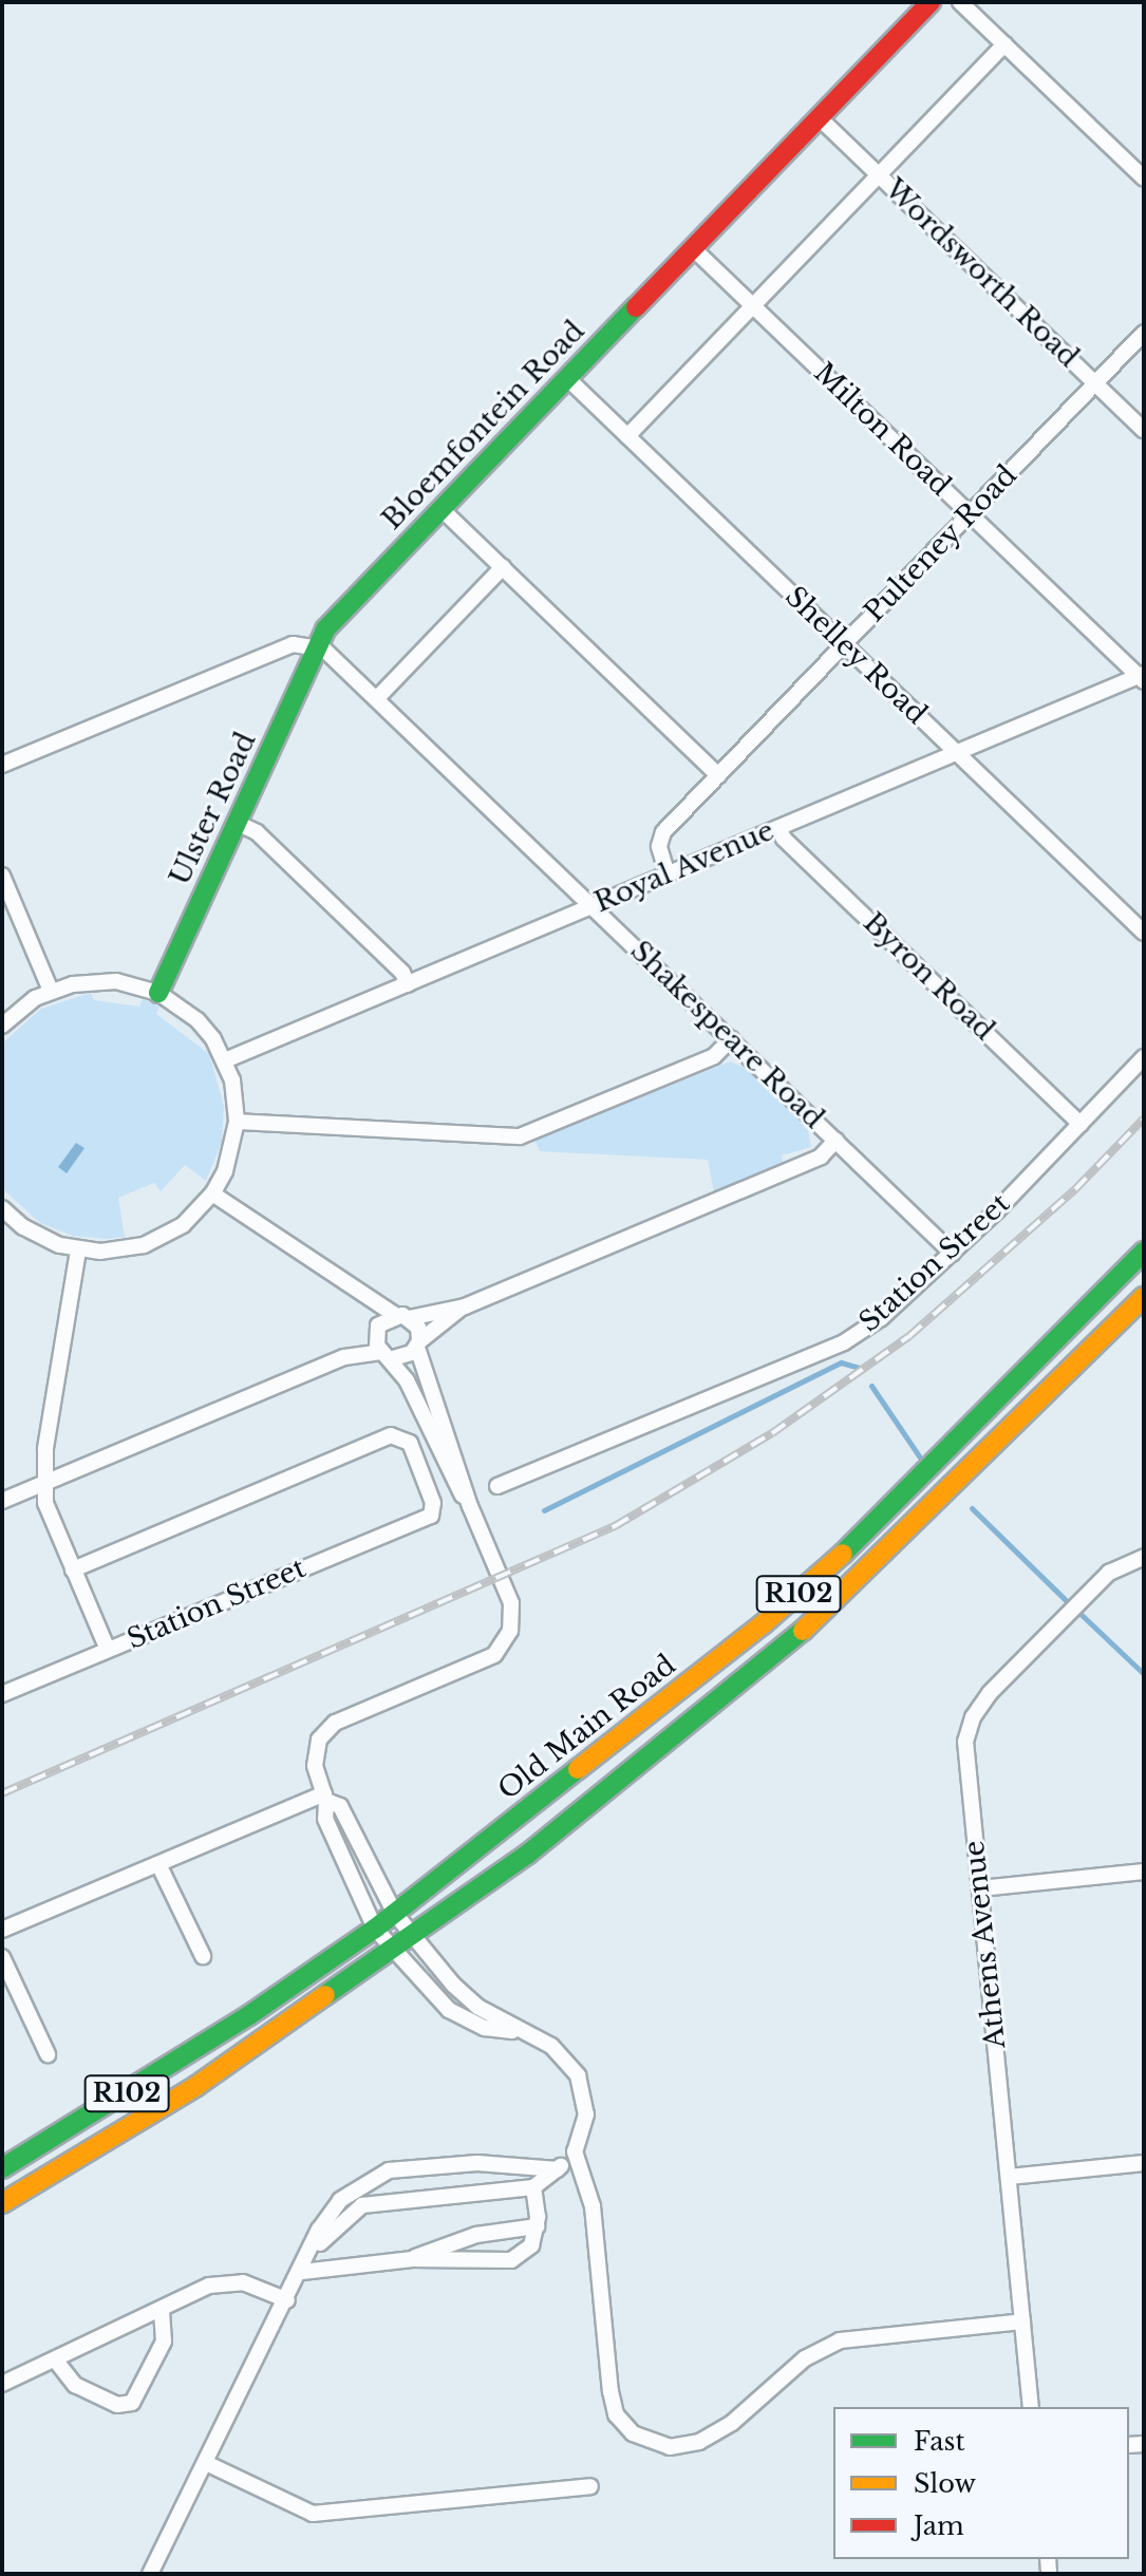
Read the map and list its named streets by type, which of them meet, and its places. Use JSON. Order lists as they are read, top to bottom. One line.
{"streets":{"main road":["Bloemfontein Road","Ulster Road","R102","Old Main Road"],"street":["Wordsworth Road","Milton Road","Pulteney Road","Shelley Road","Royal Avenue","Byron Road","Shakespeare Road","Station Street","Athens Avenue"]},"crossings":[["Wordsworth Road","Bloemfontein Road"],["Wordsworth Road","Pulteney Road"],["Bloemfontein Road","Milton Road"],["Bloemfontein Road","Shelley Road"],["Bloemfontein Road","Ulster Road"],["Bloemfontein Road","Shakespeare Road"],["Milton Road","Pulteney Road"],["Milton Road","Royal Avenue"],["Pulteney Road","Shelley Road"],["Pulteney Road","Royal Avenue"],["Shelley Road","Royal Avenue"],["Ulster Road","Shakespeare Road"],["Royal Avenue","Byron Road"],["Royal Avenue","Shakespeare Road"],["Byron Road","Station Street"],["Shakespeare Road","Station Street"]],"legend":["Fast","Slow","Jam"]}
